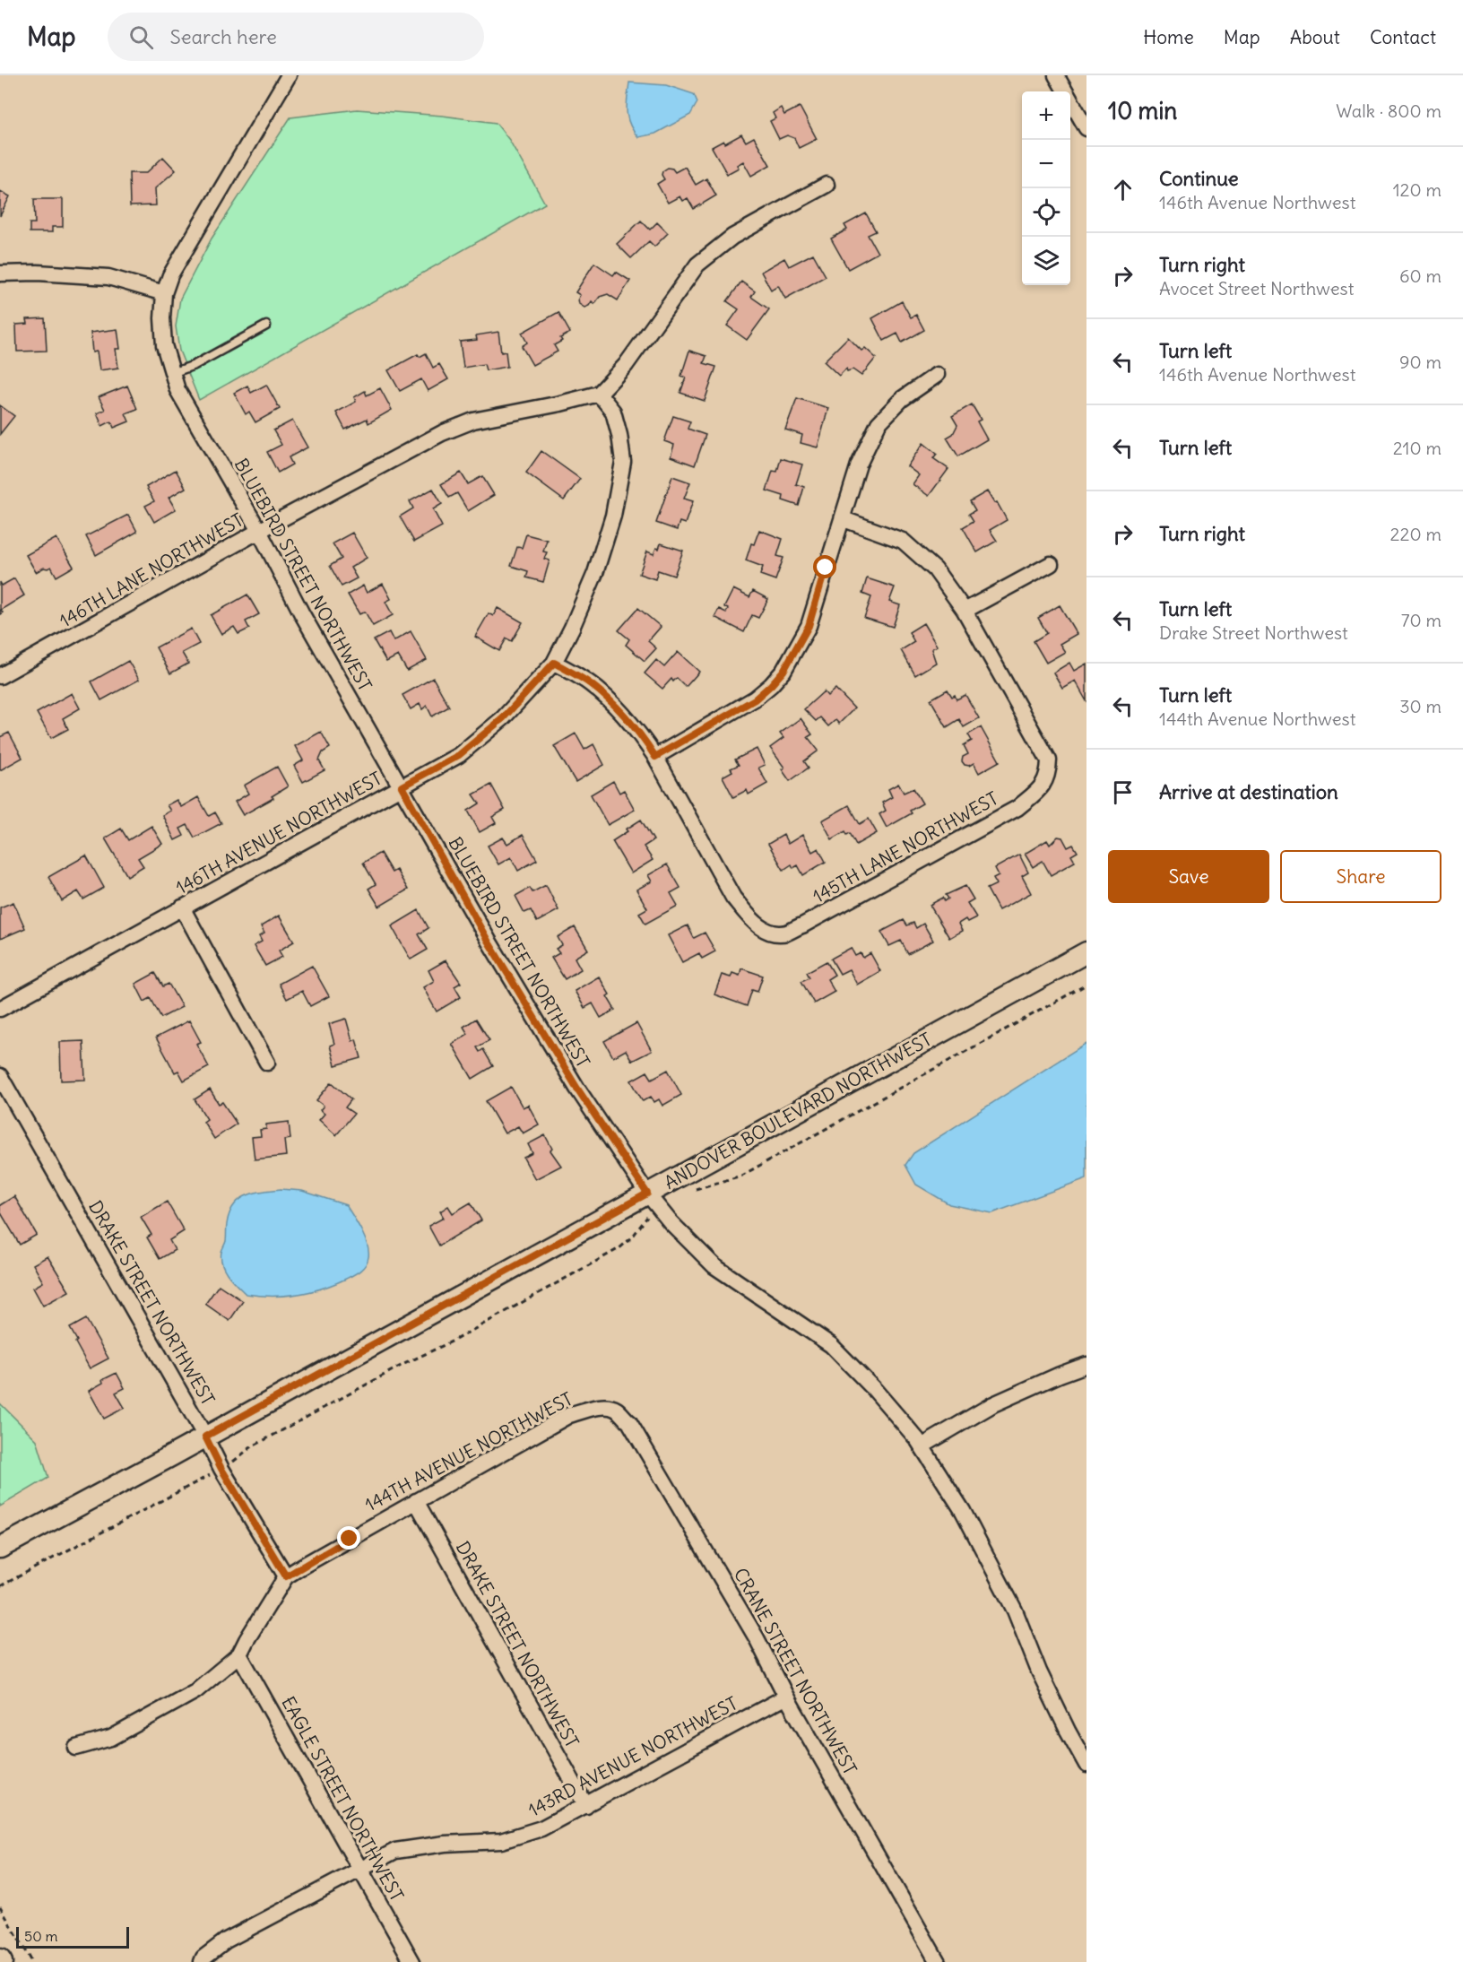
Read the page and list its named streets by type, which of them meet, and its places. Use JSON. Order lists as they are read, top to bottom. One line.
{"streets":{"street":["146TH LANE NORTHWEST","BLUEBIRD STREET NORTHWEST","146TH AVENUE NORTHWEST","145TH LANE NORTHWEST","ANDOVER BOULEVARD NORTHWEST","DRAKE STREET NORTHWEST","144TH AVENUE NORTHWEST","CRANE STREET NORTHWEST","143RD AVENUE NORTHWEST","EAGLE STREET NORTHWEST"]},"crossings":[["146TH LANE NORTHWEST","BLUEBIRD STREET NORTHWEST"],["146TH LANE NORTHWEST","146TH AVENUE NORTHWEST"],["BLUEBIRD STREET NORTHWEST","146TH AVENUE NORTHWEST"],["BLUEBIRD STREET NORTHWEST","ANDOVER BOULEVARD NORTHWEST"],["ANDOVER BOULEVARD NORTHWEST","DRAKE STREET NORTHWEST"],["DRAKE STREET NORTHWEST","144TH AVENUE NORTHWEST"],["DRAKE STREET NORTHWEST","143RD AVENUE NORTHWEST"],["144TH AVENUE NORTHWEST","CRANE STREET NORTHWEST"],["144TH AVENUE NORTHWEST","EAGLE STREET NORTHWEST"],["CRANE STREET NORTHWEST","143RD AVENUE NORTHWEST"],["143RD AVENUE NORTHWEST","EAGLE STREET NORTHWEST"]],"scale_bar":"50 m","page":{"header":"Map","search":"Search here","nav":["Home","Map","About","Contact"],"heading":["10 min","Walk · 800 m"],"map_buttons":["+","−"],"list":[["Continue","146th Avenue Northwest","120 m"],["Turn right","Avocet Street Northwest","60 m"],["Turn left","146th Avenue Northwest","90 m"],["Turn left","210 m"],["Turn right","220 m"],["Turn left","Drake Street Northwest","70 m"],["Turn left","144th Avenue Northwest","30 m"],"Arrive at destination"],"buttons":["Save","Share"],"scale":"50 m"}}
